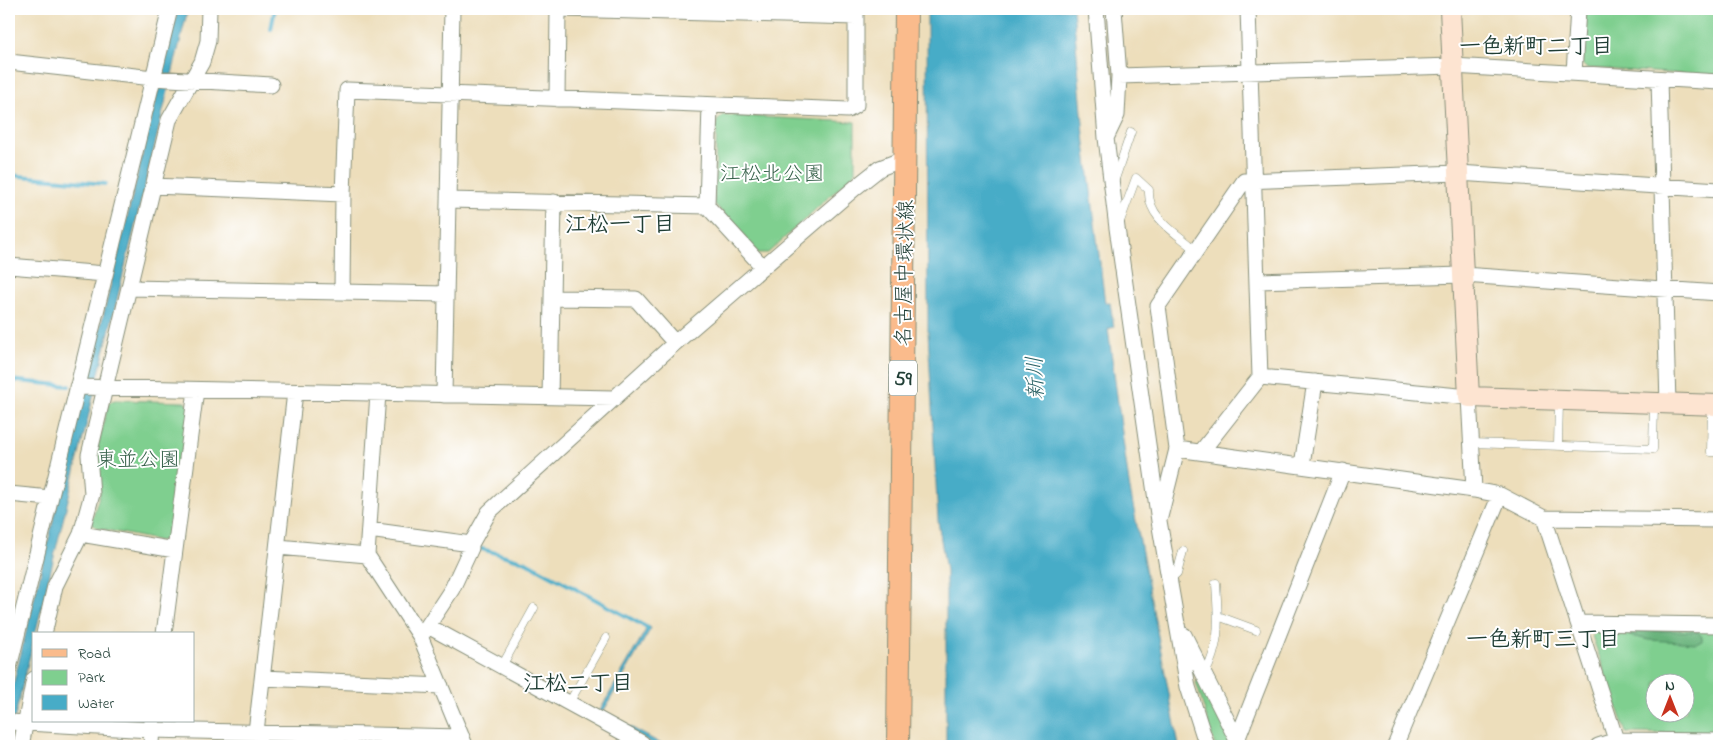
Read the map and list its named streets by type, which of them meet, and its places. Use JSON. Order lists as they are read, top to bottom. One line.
{"streets":{"main road":["名古屋中環状線","59"]},"districts":["一色新町二丁目","江松一丁目","一色新町三丁目","江松二丁目"],"water":["新川"],"parks":["江松北公園","東並公園"],"legend":["Road","Park","Water"],"north":"top"}
